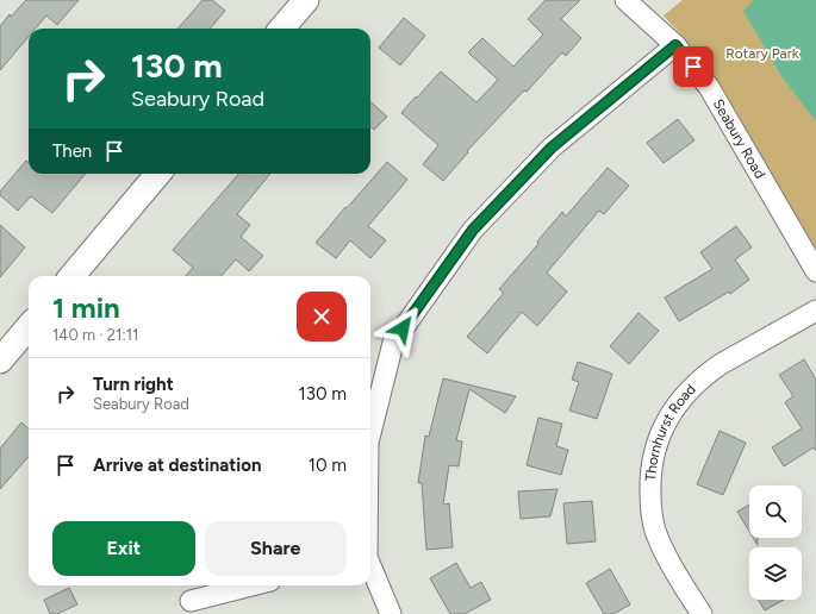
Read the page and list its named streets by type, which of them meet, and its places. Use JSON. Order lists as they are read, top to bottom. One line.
{"streets":{"street":["Seabury Road","Thornhurst Road"]},"parks":["Rotary Park"],"page":{"turn":["130 m","Seabury Road"],"then":"Then","heading":["1 min","140 m · 21:11"],"list":[{"name":"Turn right","note":"Seabury Road","value":"130 m"},{"name":"Arrive at destination","value":"10 m"}],"buttons":["Exit","Share"]}}
